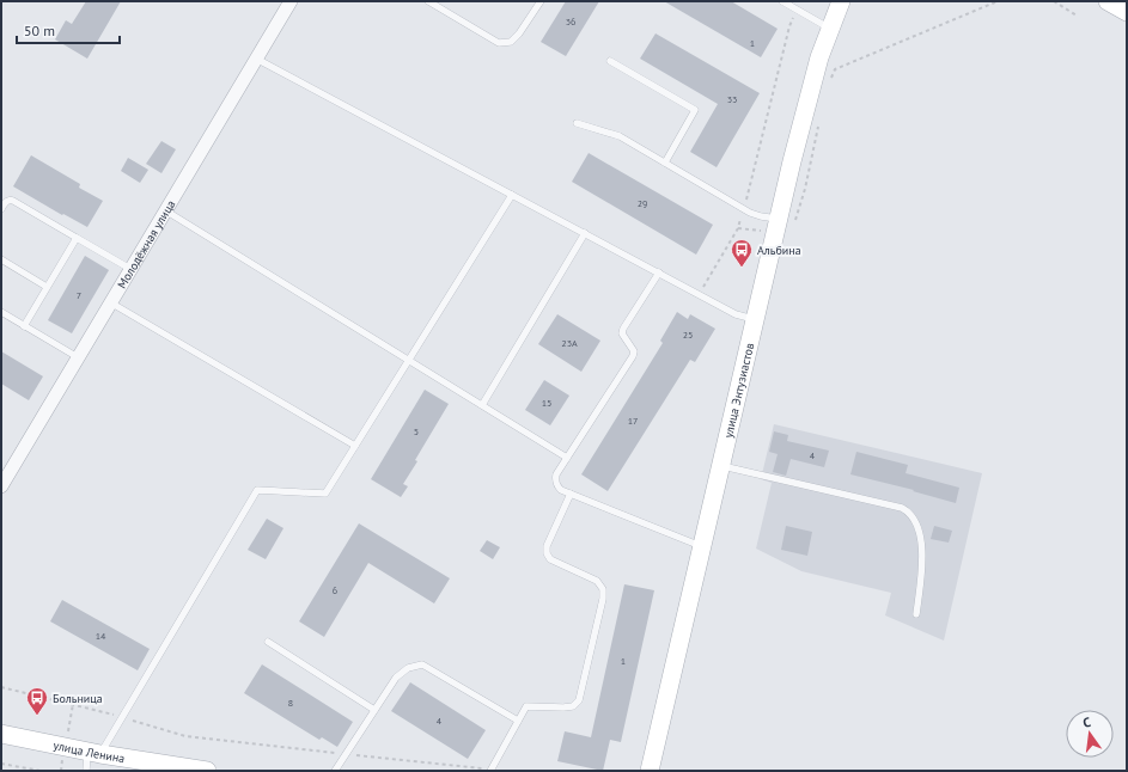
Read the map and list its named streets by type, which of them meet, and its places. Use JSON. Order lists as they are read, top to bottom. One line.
{"streets":{"main road":["улица Энтузиастов","улица Ленина"],"street":["Молодёжная улица"]},"places":{"bus stop":["Альбина","Больница"]},"house_numbers":["36","1","33","29","7","25","23А","15","17","5","4","6","14","1","8","4"],"scale_bar":"50 m","north":"top"}
